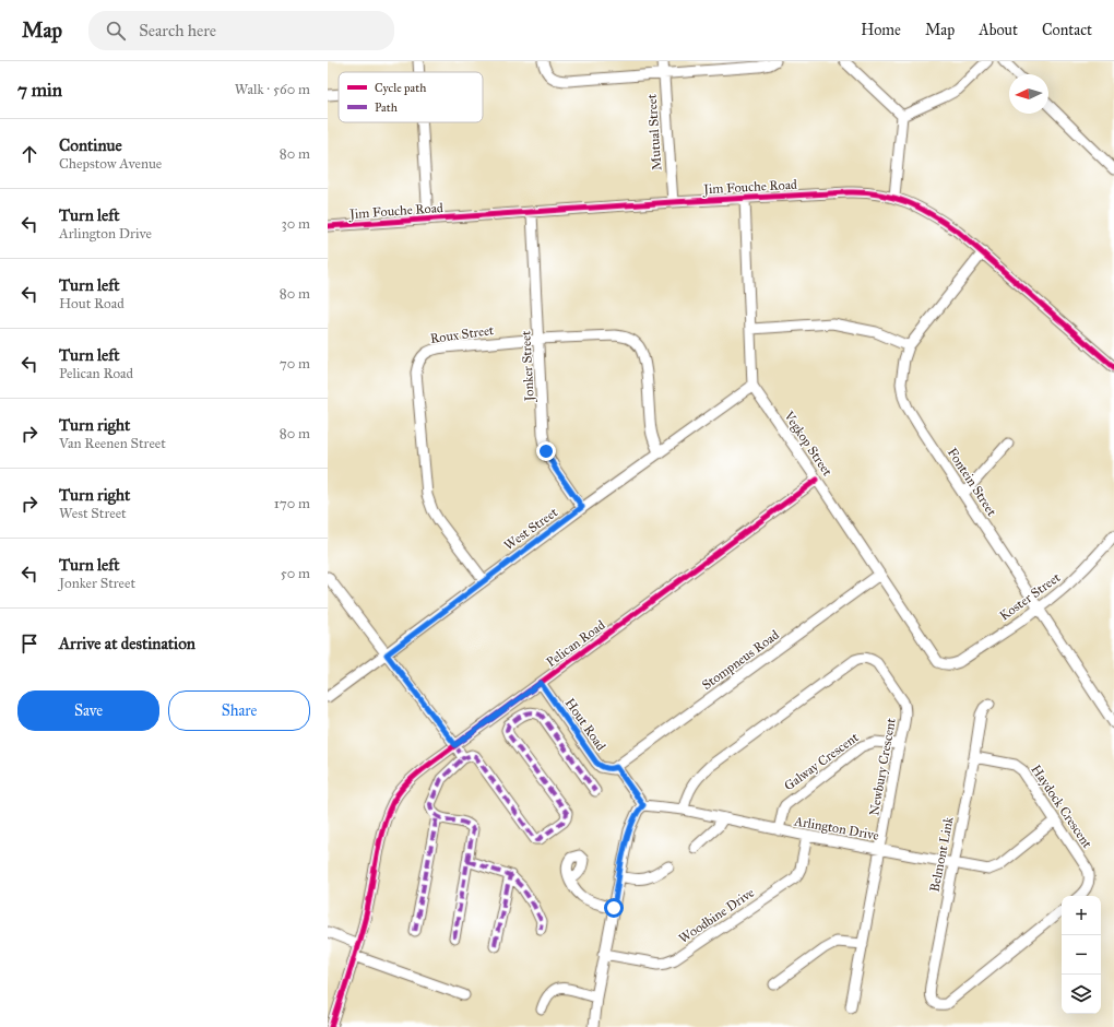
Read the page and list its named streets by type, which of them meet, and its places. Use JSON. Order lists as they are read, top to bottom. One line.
{"streets":{"street":["Mutual Street","Jim Fouche Road","Roux Street","Jonker Street","Vegkop Street","Fontein Street","West Street","Koster Street","Pelican Road","Stompneus Road","Hout Road","Galway Crescent","Newbury Crescent","Haydock Crescent","Arlington Drive","Belmont Link","Woodbine Drive"]},"crossings":[["Mutual Street","Jim Fouche Road"],["Jim Fouche Road","Jonker Street"],["Jim Fouche Road","Fontein Street"],["Roux Street","Jonker Street"],["Roux Street","West Street"],["Jonker Street","West Street"],["Vegkop Street","West Street"],["Vegkop Street","Koster Street"],["Vegkop Street","Pelican Road"],["Vegkop Street","Stompneus Road"],["Fontein Street","Koster Street"],["Pelican Road","Hout Road"],["Stompneus Road","Hout Road"],["Galway Crescent","Newbury Crescent"],["Galway Crescent","Arlington Drive"],["Newbury Crescent","Arlington Drive"],["Haydock Crescent","Arlington Drive"],["Haydock Crescent","Belmont Link"],["Arlington Drive","Belmont Link"],["Arlington Drive","Woodbine Drive"]],"legend":["Cycle path","Path"],"north":"left","page":{"header":"Map","search":"Search here","nav":["Home","Map","About","Contact"],"heading":["7 min","Walk · 560 m"],"list":[["Continue","Chepstow Avenue","80 m"],["Turn left","Arlington Drive","30 m"],["Turn left","Hout Road","80 m"],["Turn left","Pelican Road","70 m"],["Turn right","Van Reenen Street","80 m"],["Turn right","West Street","170 m"],["Turn left","Jonker Street","50 m"],"Arrive at destination"],"buttons":["Save","Share"],"map_buttons":["+","−"]}}
